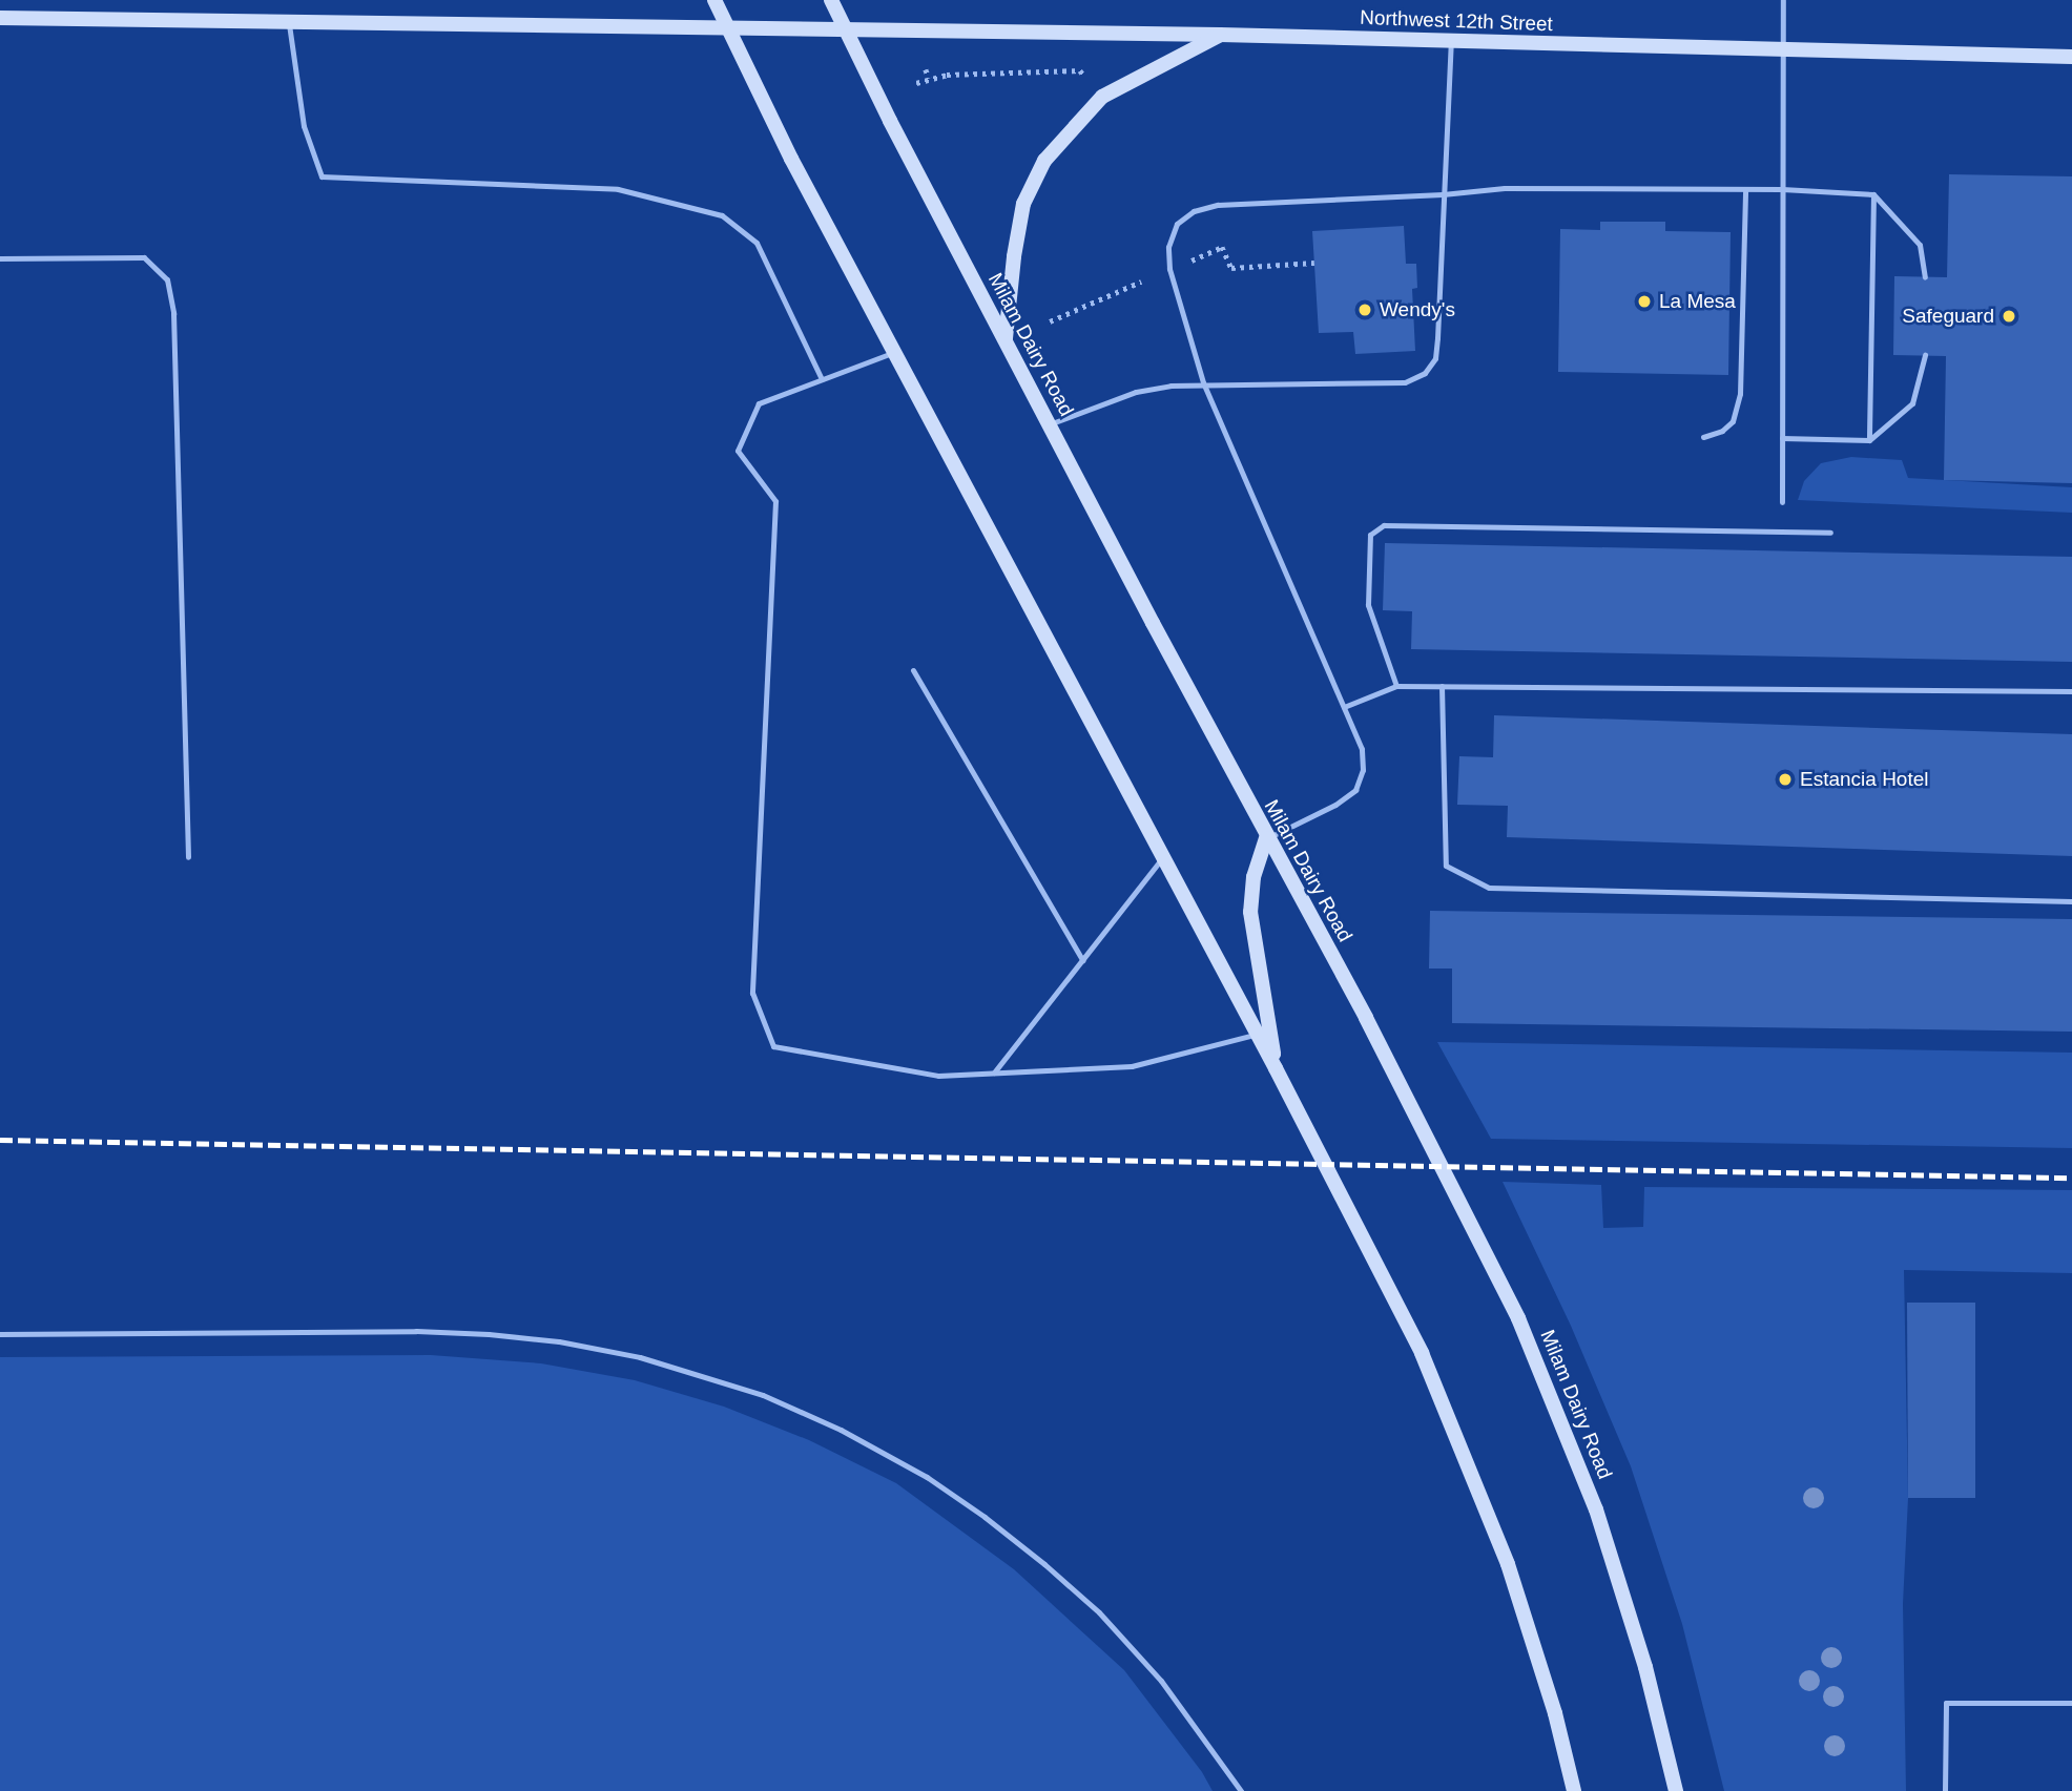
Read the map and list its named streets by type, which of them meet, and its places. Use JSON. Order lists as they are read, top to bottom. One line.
{"streets":{"main road":["Northwest 12th Street","Milam Dairy Road"]},"crossings":[["Northwest 12th Street","Milam Dairy Road"]],"places":["La Mesa","Wendy's","Safeguard","Estancia Hotel"]}
